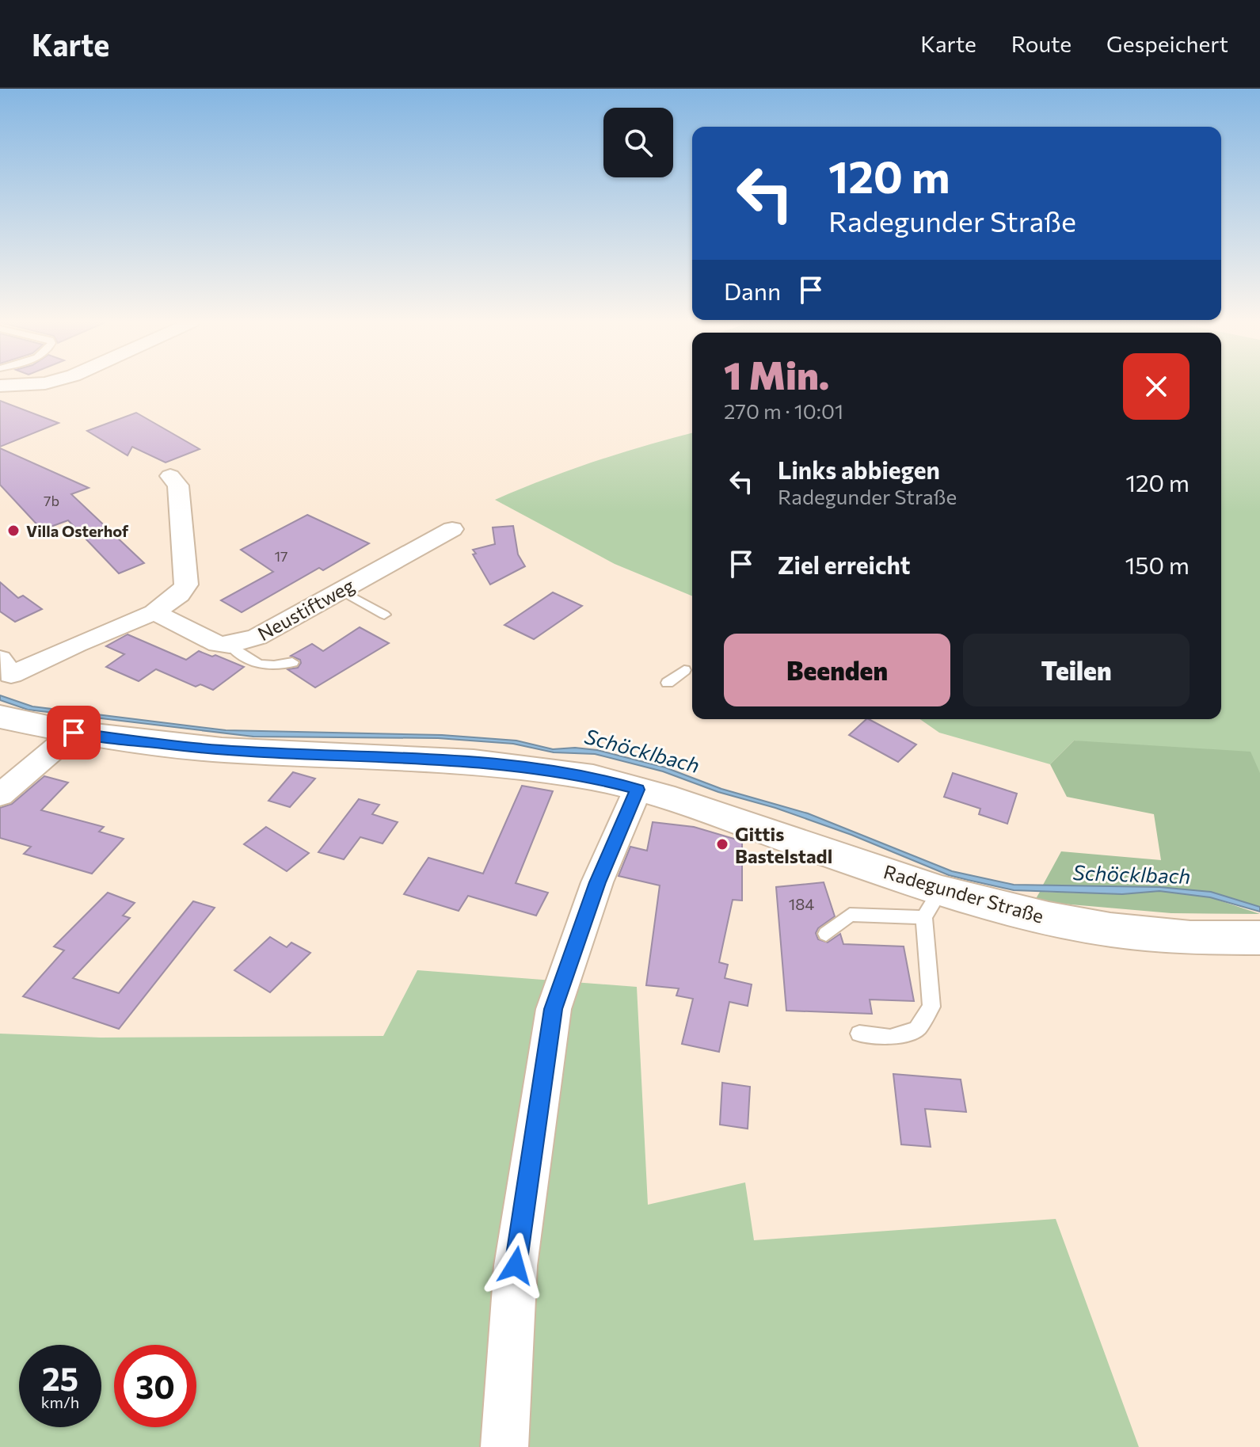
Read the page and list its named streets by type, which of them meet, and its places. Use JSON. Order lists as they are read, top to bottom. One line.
{"streets":{"main road":["Radegunder Straße"],"street":["Neustiftweg"]},"water":["Schöcklbach"],"places":["Villa Osterhof","Gittis Bastelstadl"],"house_numbers":["7b","17","184"],"page":{"header":"Karte","nav":["Karte","Route","Gespeichert"],"turn":["120 m","Radegunder Straße"],"then":"Dann","heading":["1 Min.","270 m · 10:01"],"list":[{"name":"Links abbiegen","note":"Radegunder Straße","value":"120 m"},{"name":"Ziel erreicht","value":"150 m"}],"buttons":["Beenden","Teilen"],"speed":"25 km/h","limit":"30"}}
